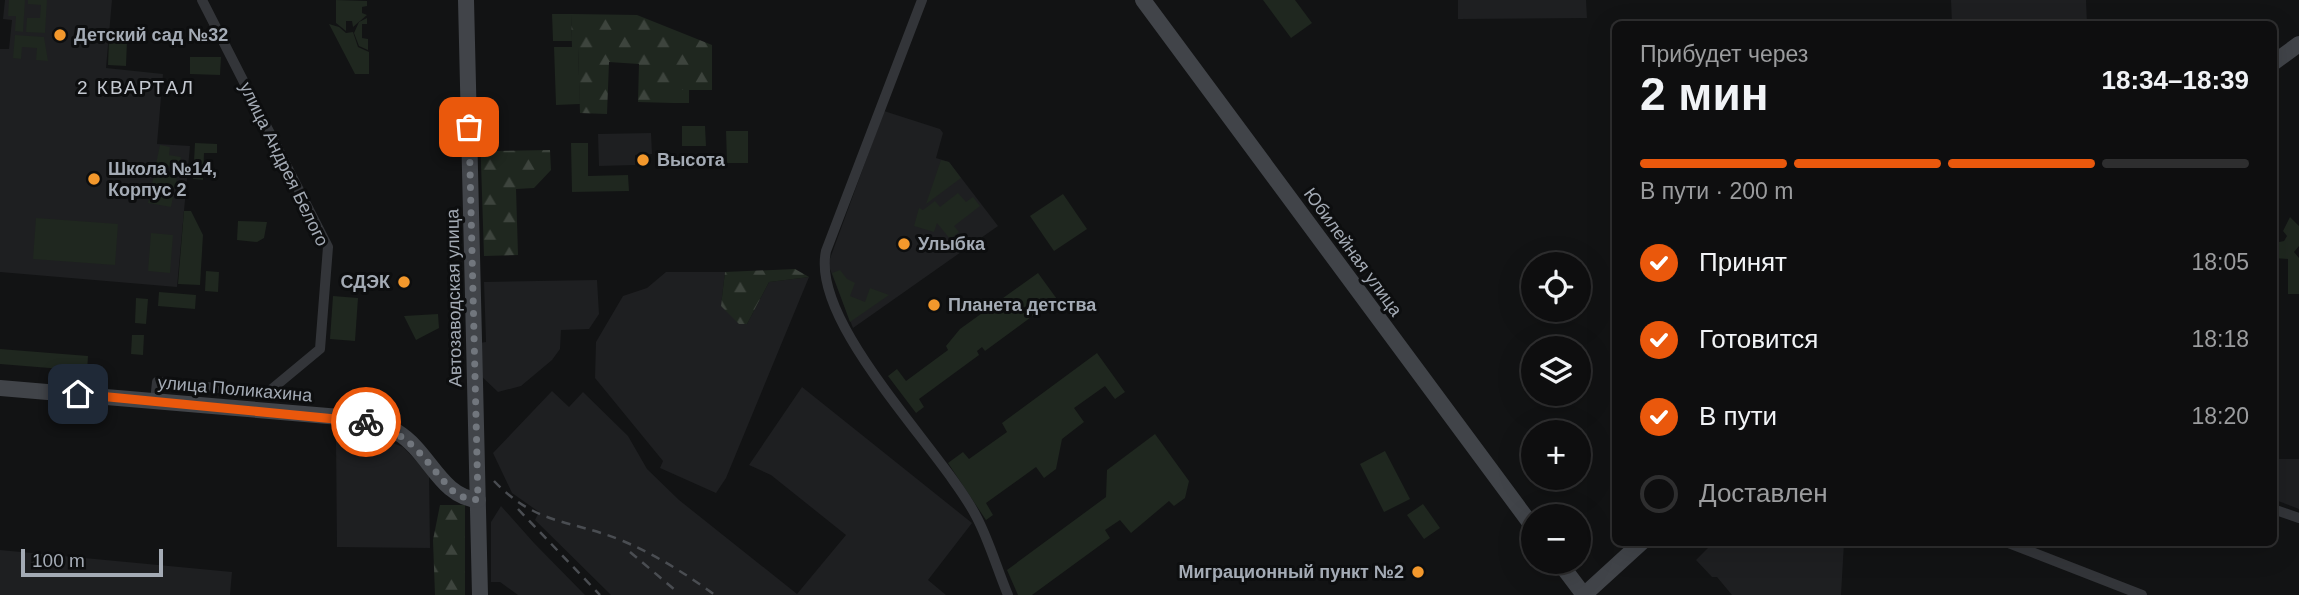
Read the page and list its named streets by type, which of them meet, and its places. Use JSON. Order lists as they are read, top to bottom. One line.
{"streets":{"street":["улица Андрея Белого","Юбилейная улица","Автозаводская улица","улица Поликахина"]},"crossings":[["улица Андрея Белого","улица Поликахина"],["Автозаводская улица","улица Поликахина"]],"districts":["2 КВАРТАЛ"],"places":["Детский сад №32","Высота","Школа №14, Корпус 2","Улыбка","СДЭК","Планета детства","Миграционный пункт №2"],"scale_bar":"100 m","page":{"heading":["2 мин","Прибудет через","18:34–18:39"],"bar":"В пути · 200 m","list":[["Принят","18:05"],["Готовится","18:18"],["В пути","18:20"],"Доставлен"],"map_buttons":["+","−"],"scale":"100 m"}}
